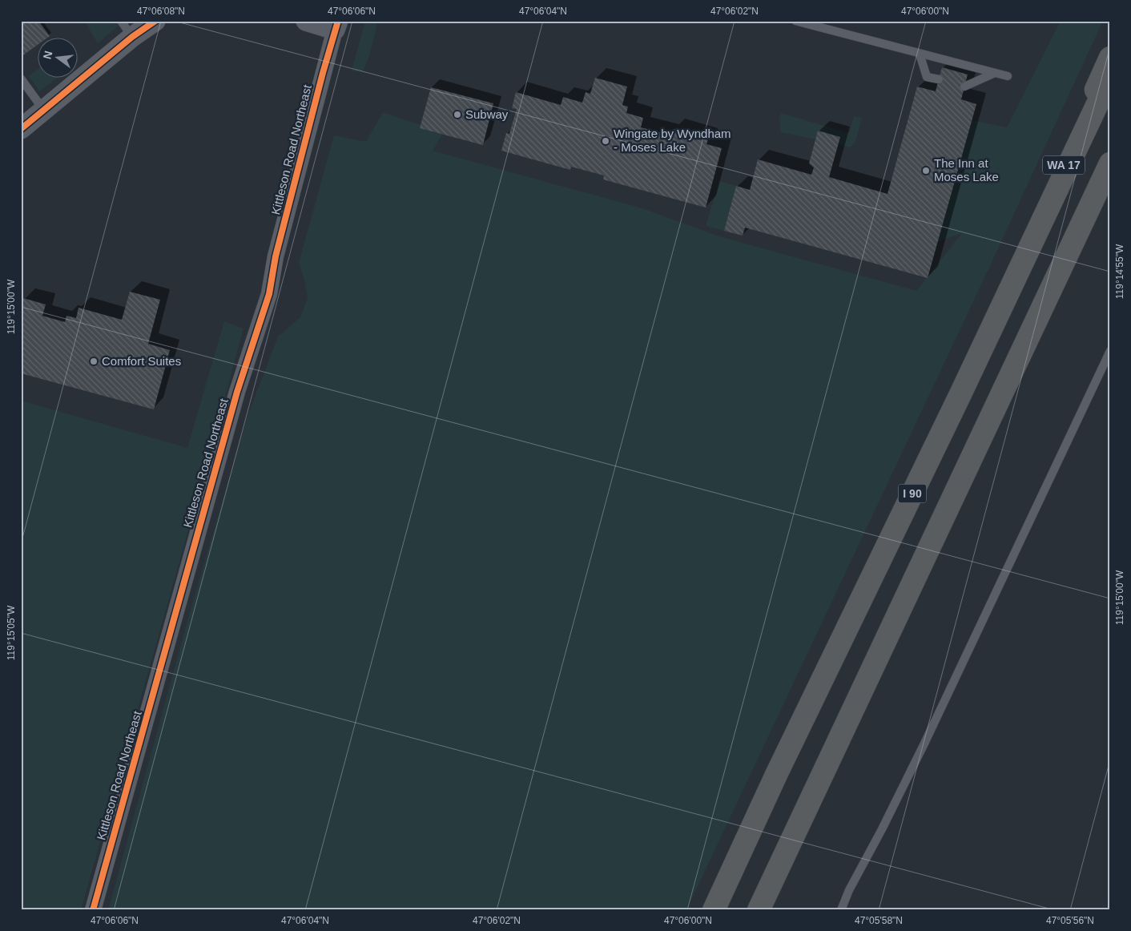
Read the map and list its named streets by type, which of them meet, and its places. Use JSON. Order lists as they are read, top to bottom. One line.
{"streets":{"highway":["WA 17","I 90"],"street":["Kittleson Road Northeast"]},"crossings":[["WA 17","I 90"]],"places":["Subway","Wingate by Wyndham - Moses Lake","The Inn at Moses Lake","Comfort Suites"],"north":"left","coordinates":["47°06'08\"N","47°06'06\"N","47°06'04\"N","47°06'02\"N","47°06'00\"N","119°14'55\"W","119°15'00\"W","119°15'05\"W","47°05'58\"N","47°05'56\"N"]}
